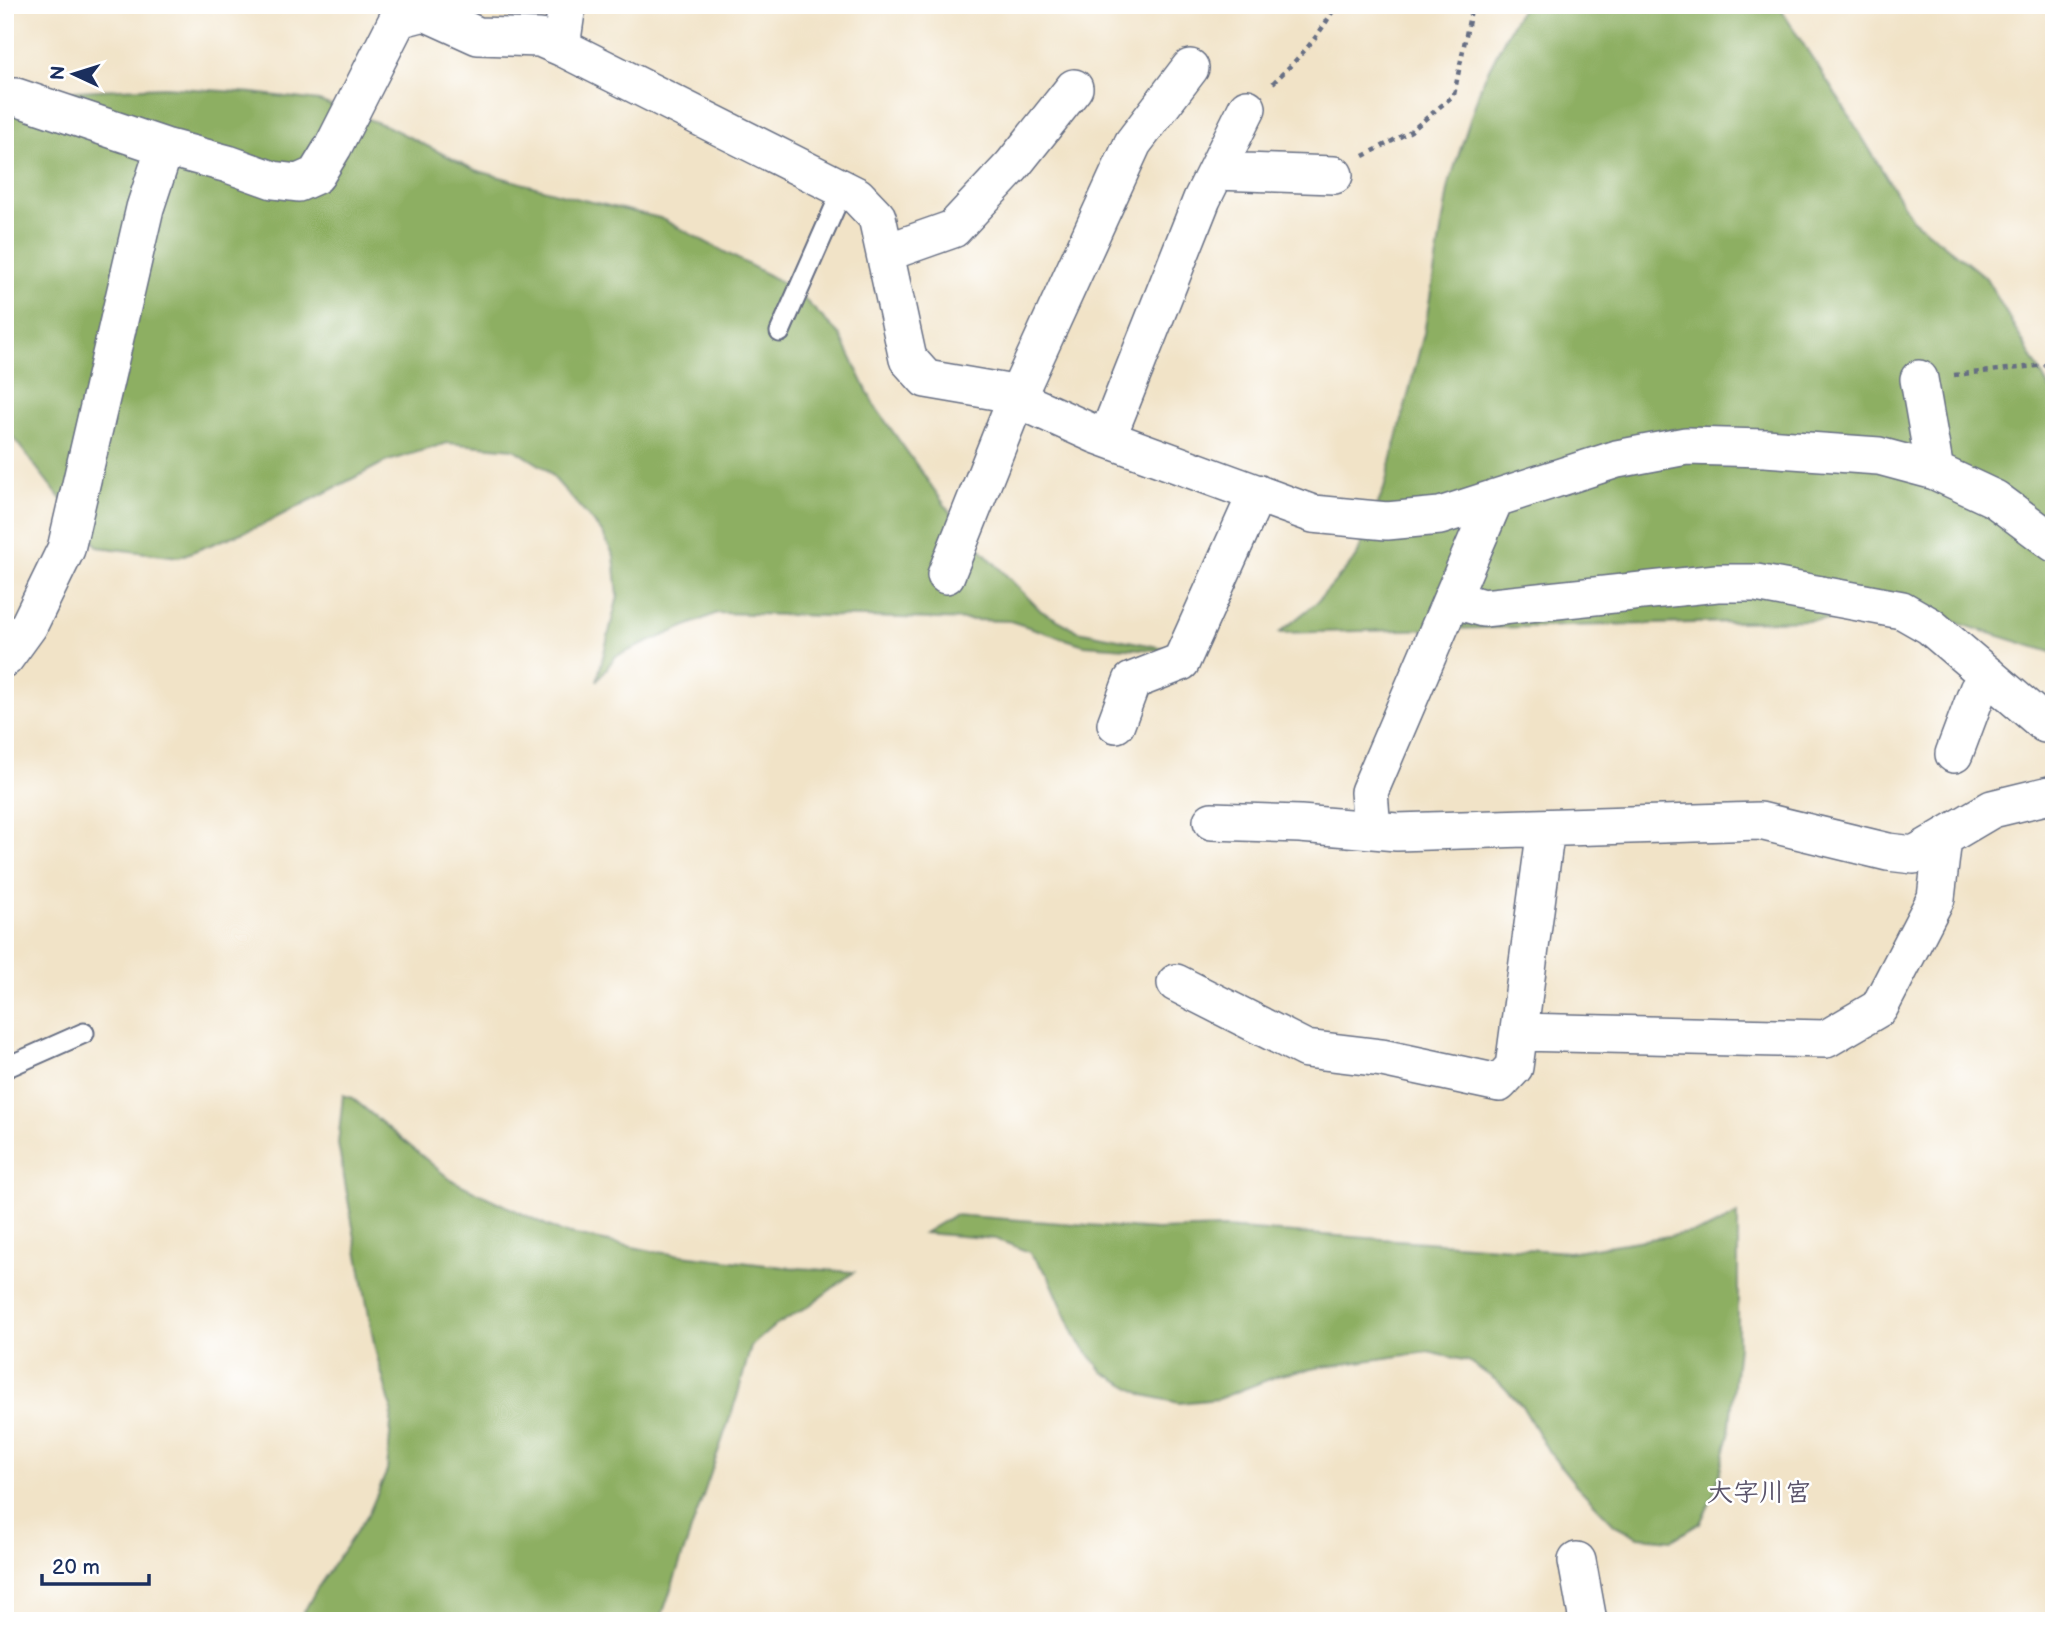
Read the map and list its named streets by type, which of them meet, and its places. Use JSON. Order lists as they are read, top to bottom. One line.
{"districts":["大字川宮"],"scale_bar":"20 m","north":"left"}
